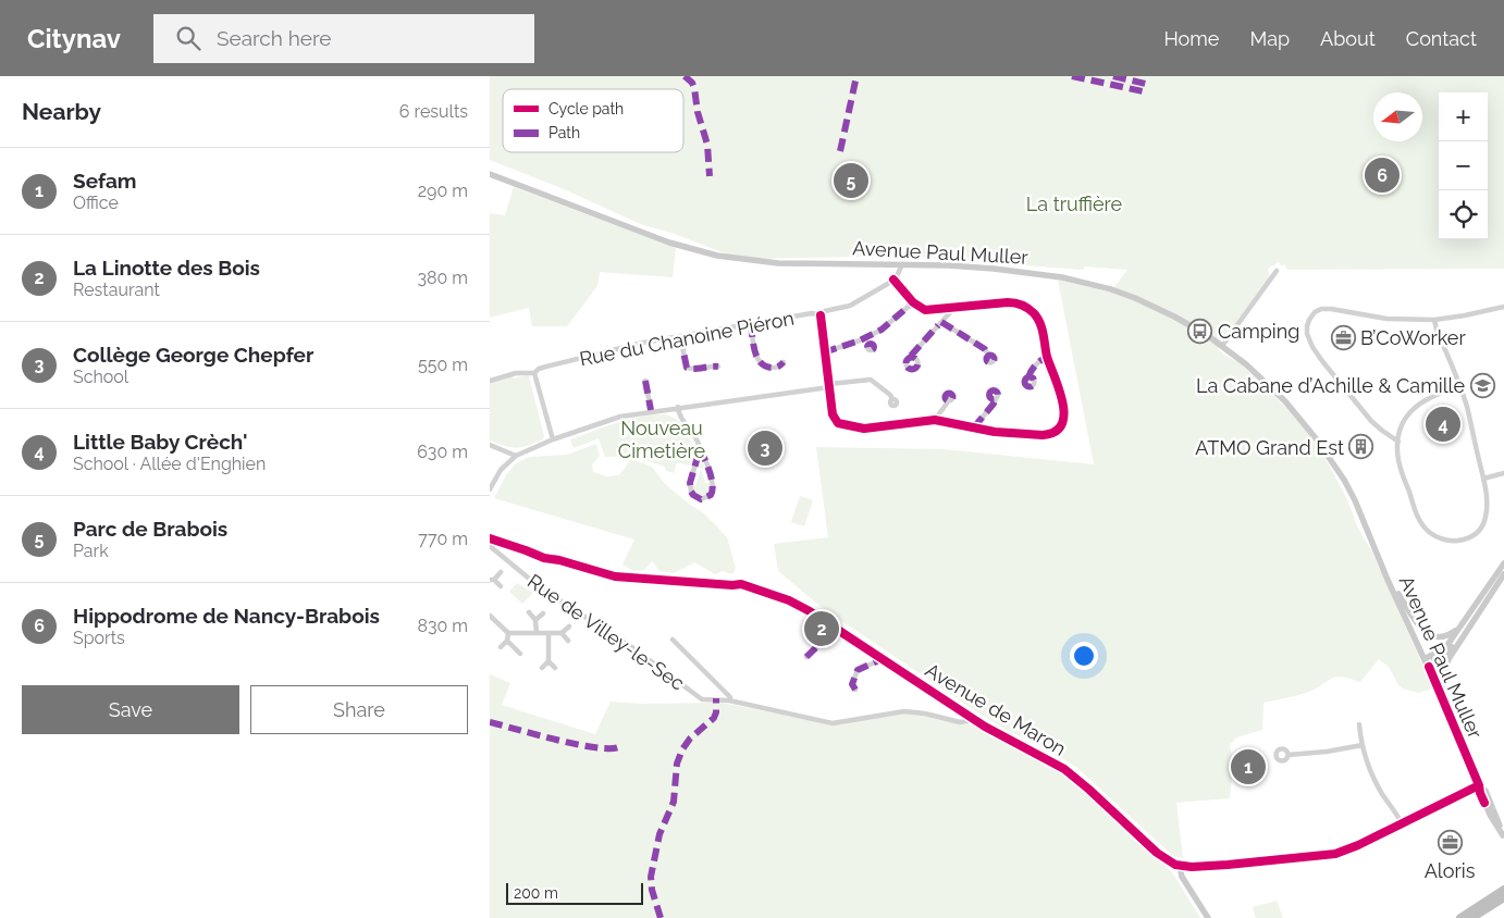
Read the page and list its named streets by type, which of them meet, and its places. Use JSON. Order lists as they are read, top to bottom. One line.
{"streets":{"street":["Avenue Paul Muller","Rue du Chanoine Piéron","Rue de Villey-le-Sec","Avenue de Maron"]},"crossings":[["Avenue Paul Muller","Rue du Chanoine Piéron"],["Rue de Villey-le-Sec","Avenue de Maron"]],"parks":["La truffière","Nouveau Cimetière"],"places":{"bus stop":["Camping"],"office":["B’CoWorker","Aloris"],"school or university":["La Cabane d’Achille & Camille"],"building":["ATMO Grand Est"]},"legend":["Cycle path","Path"],"scale_bar":"200 m","north":"left","page":{"header":"Citynav","search":"Search here","nav":["Home","Map","About","Contact"],"heading":["Nearby","6 results"],"map_buttons":["+","−"],"list":[{"mark":"1","name":"Sefam","note":"Office","value":"290 m"},{"mark":"2","name":"La Linotte des Bois","note":"Restaurant","value":"380 m"},{"mark":"3","name":"Collège George Chepfer","note":"School","value":"550 m"},{"mark":"4","name":"Little Baby Crèch'","note":"School · Allée d'Enghien","value":"630 m"},{"mark":"5","name":"Parc de Brabois","note":"Park","value":"770 m"},{"mark":"6","name":"Hippodrome de Nancy-Brabois","note":"Sports","value":"830 m"}],"pins":["6","5","4","3","2","1"],"buttons":["Save","Share"],"scale":"200 m"}}
